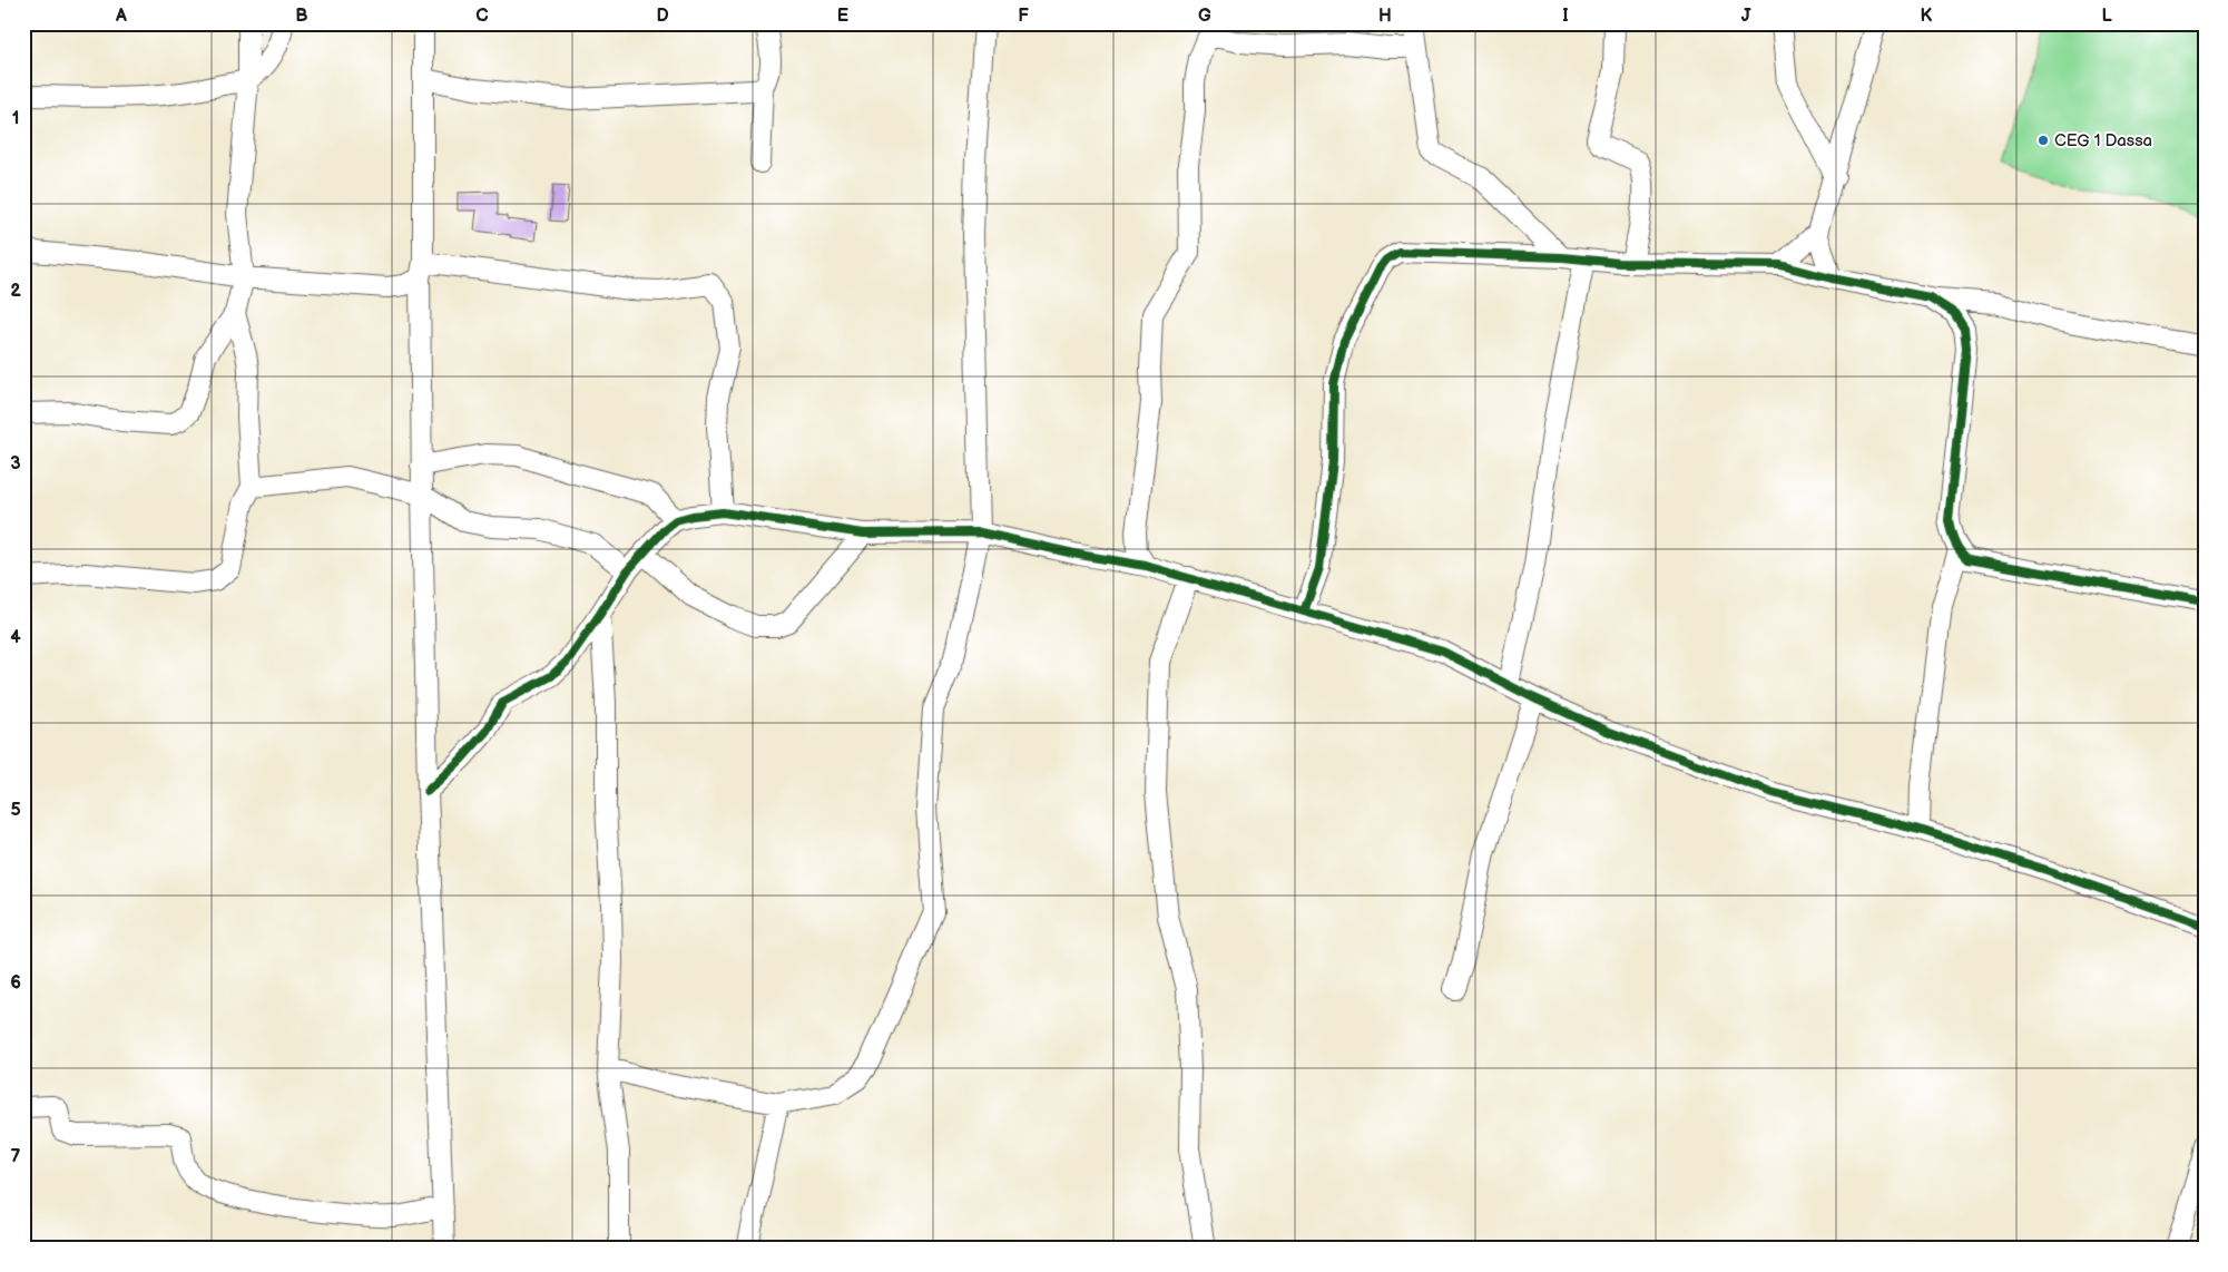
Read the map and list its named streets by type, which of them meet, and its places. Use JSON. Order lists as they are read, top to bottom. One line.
{"places":["CEG 1 Dassa"],"grid":{"columns":["A","B","C","D","E","F","G","H","I","J","K","L"],"rows":["1","2","3","4","5","6","7"]}}
